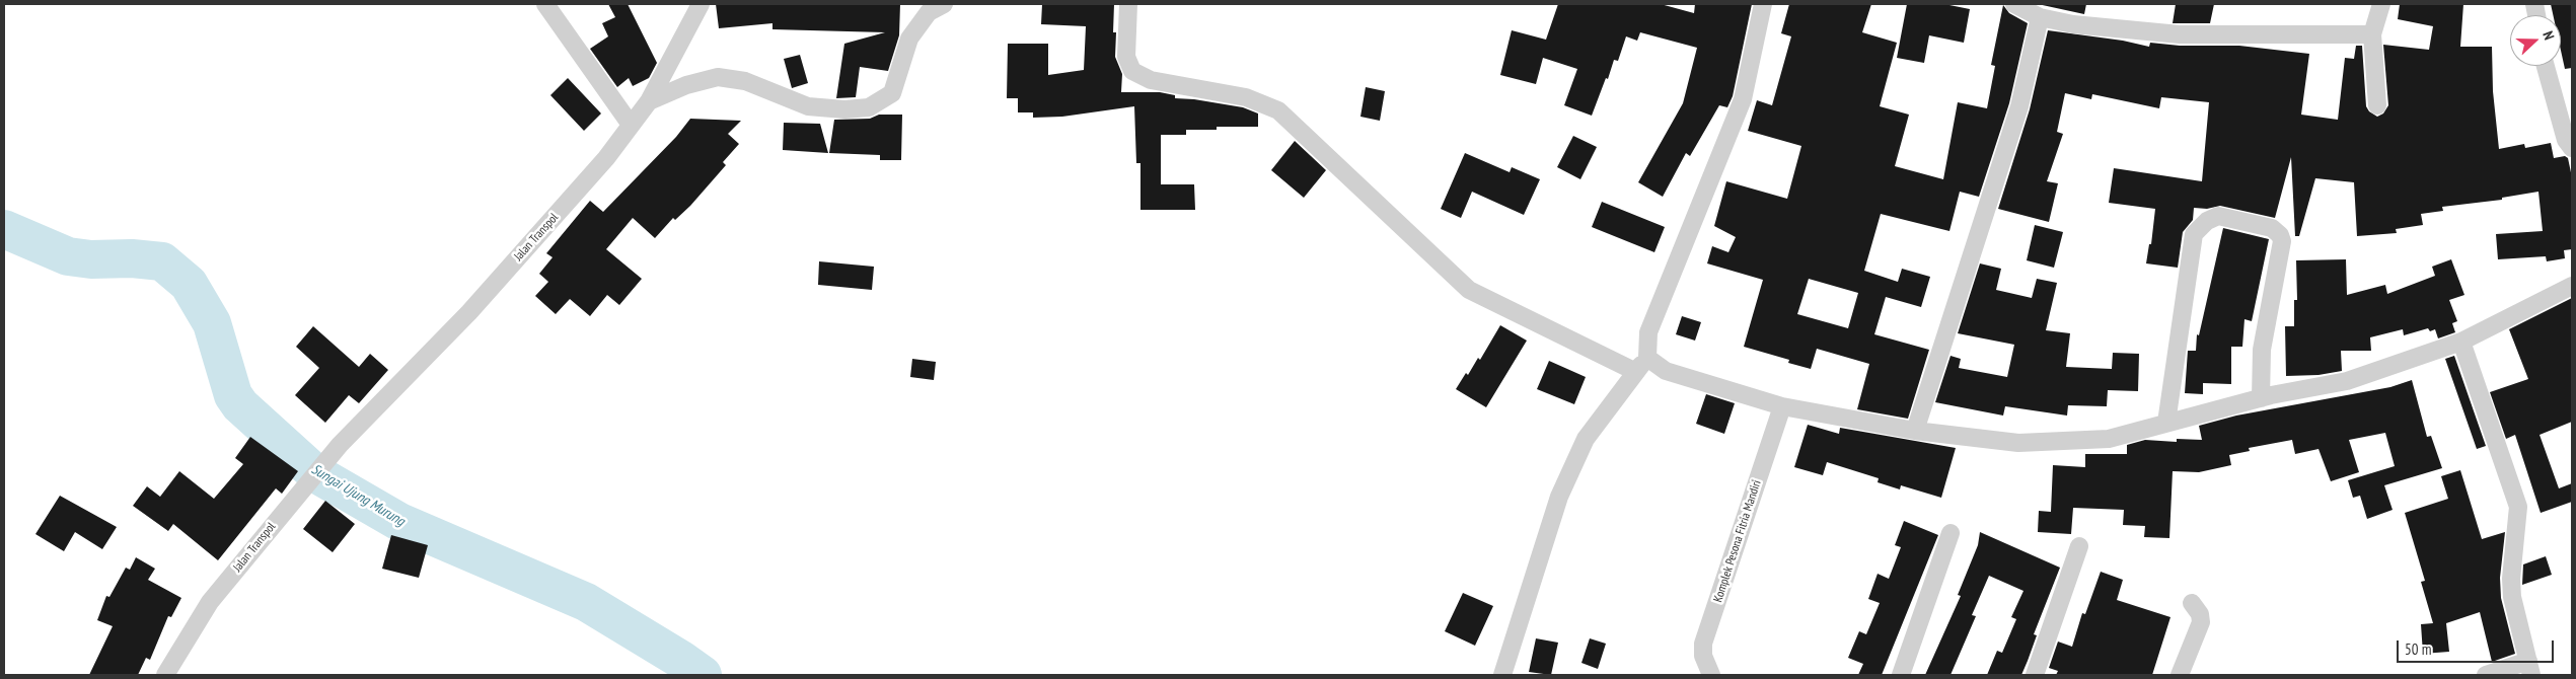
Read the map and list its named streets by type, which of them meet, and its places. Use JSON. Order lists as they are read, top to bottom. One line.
{"streets":{"street":["Jalan Transpol","Komplek Pesona Fitria Mandiri"]},"water":["Sungai Ujung Murung"],"scale_bar":"50 m","north":"right"}
